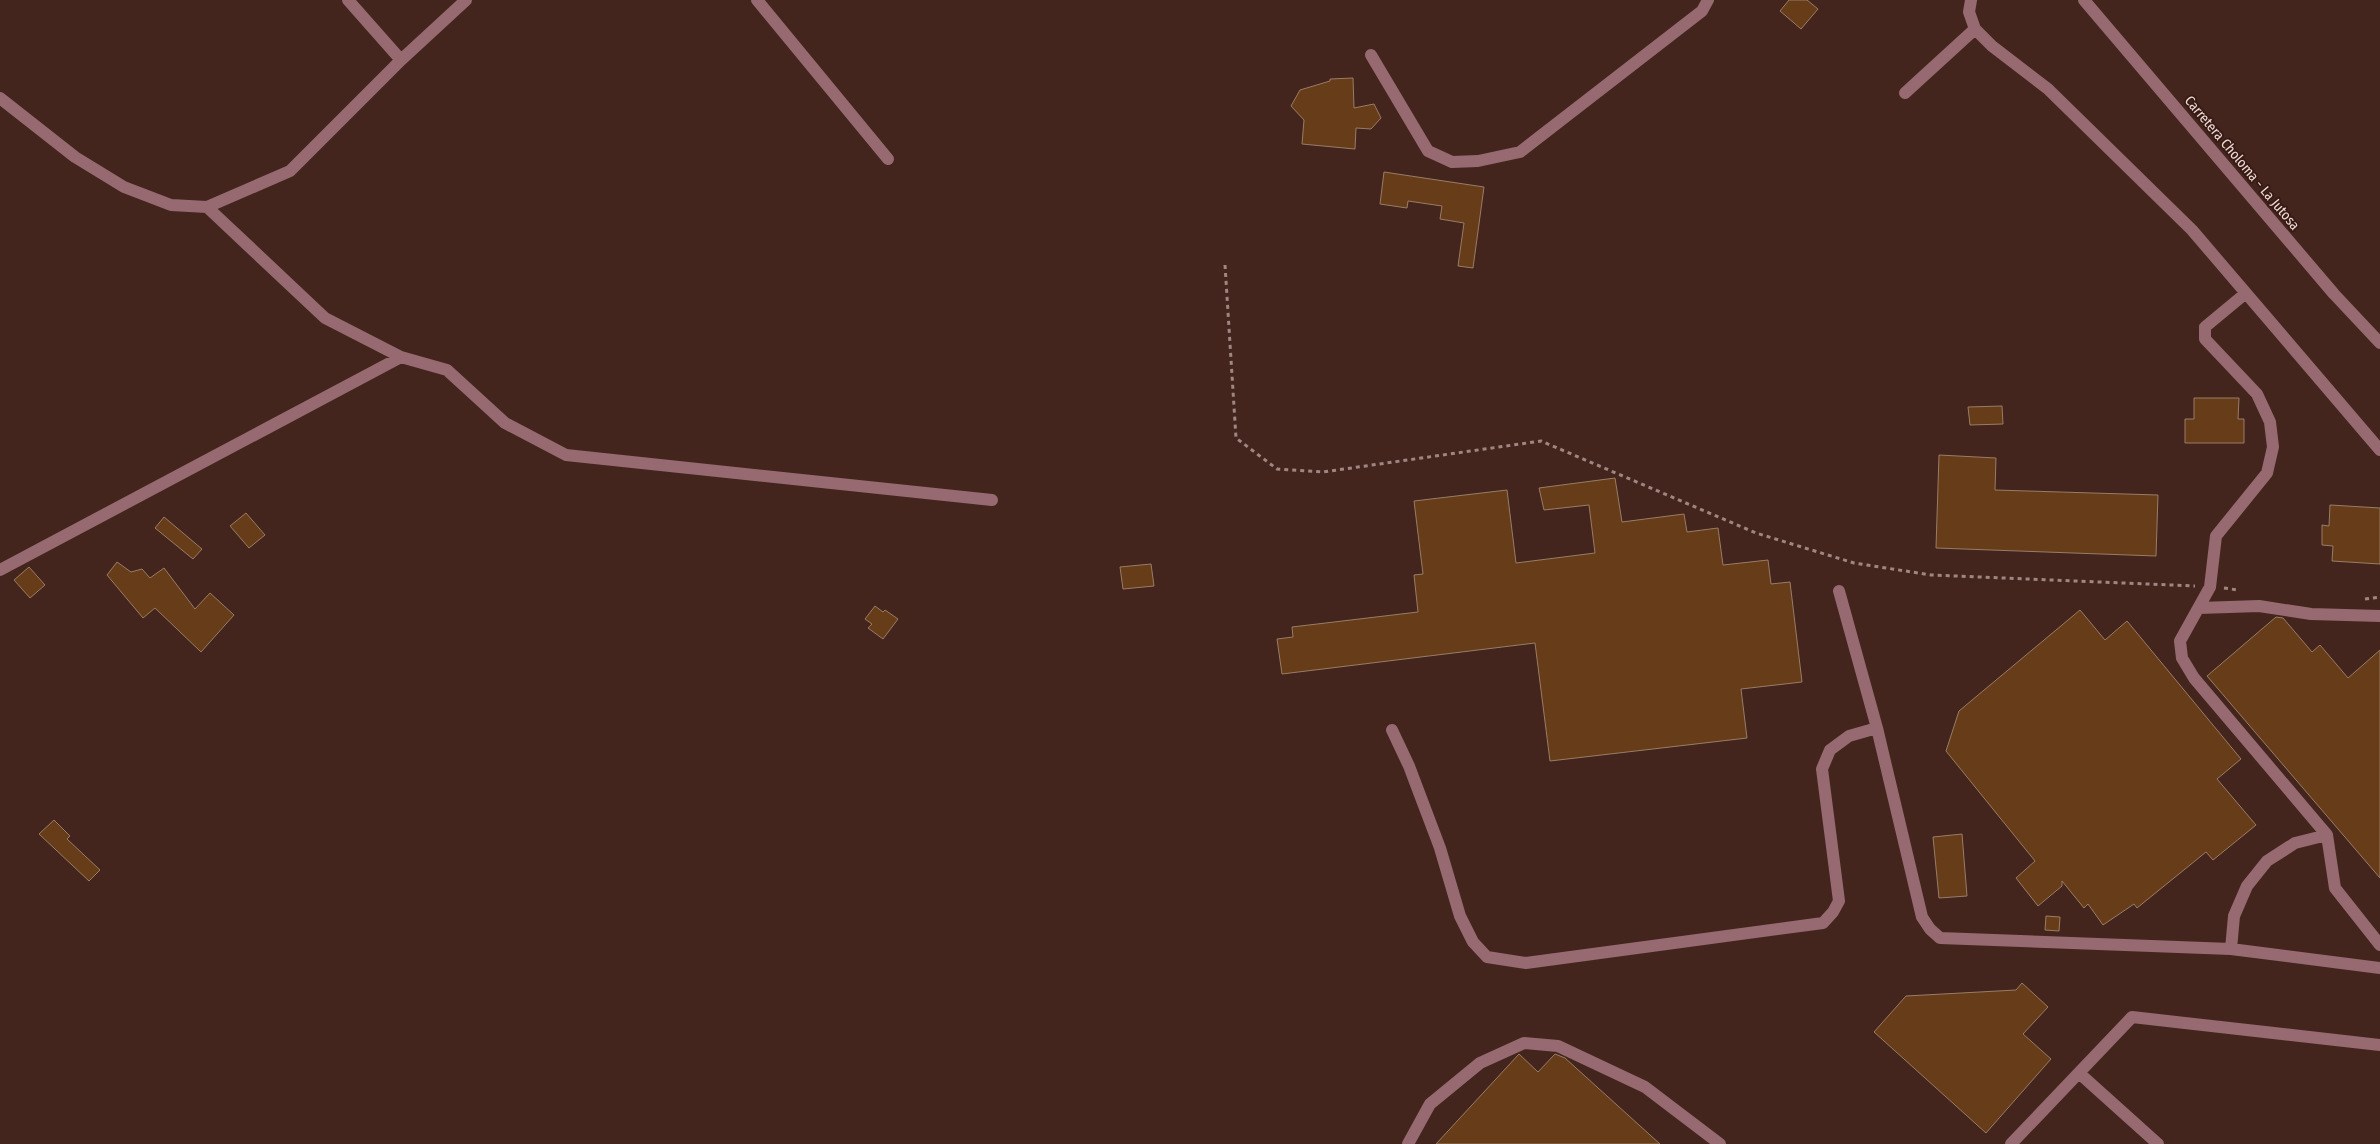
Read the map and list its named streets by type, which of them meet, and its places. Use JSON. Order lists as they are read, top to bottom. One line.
{"streets":{"street":["Carretera Choloma - La Jutosa"]}}
